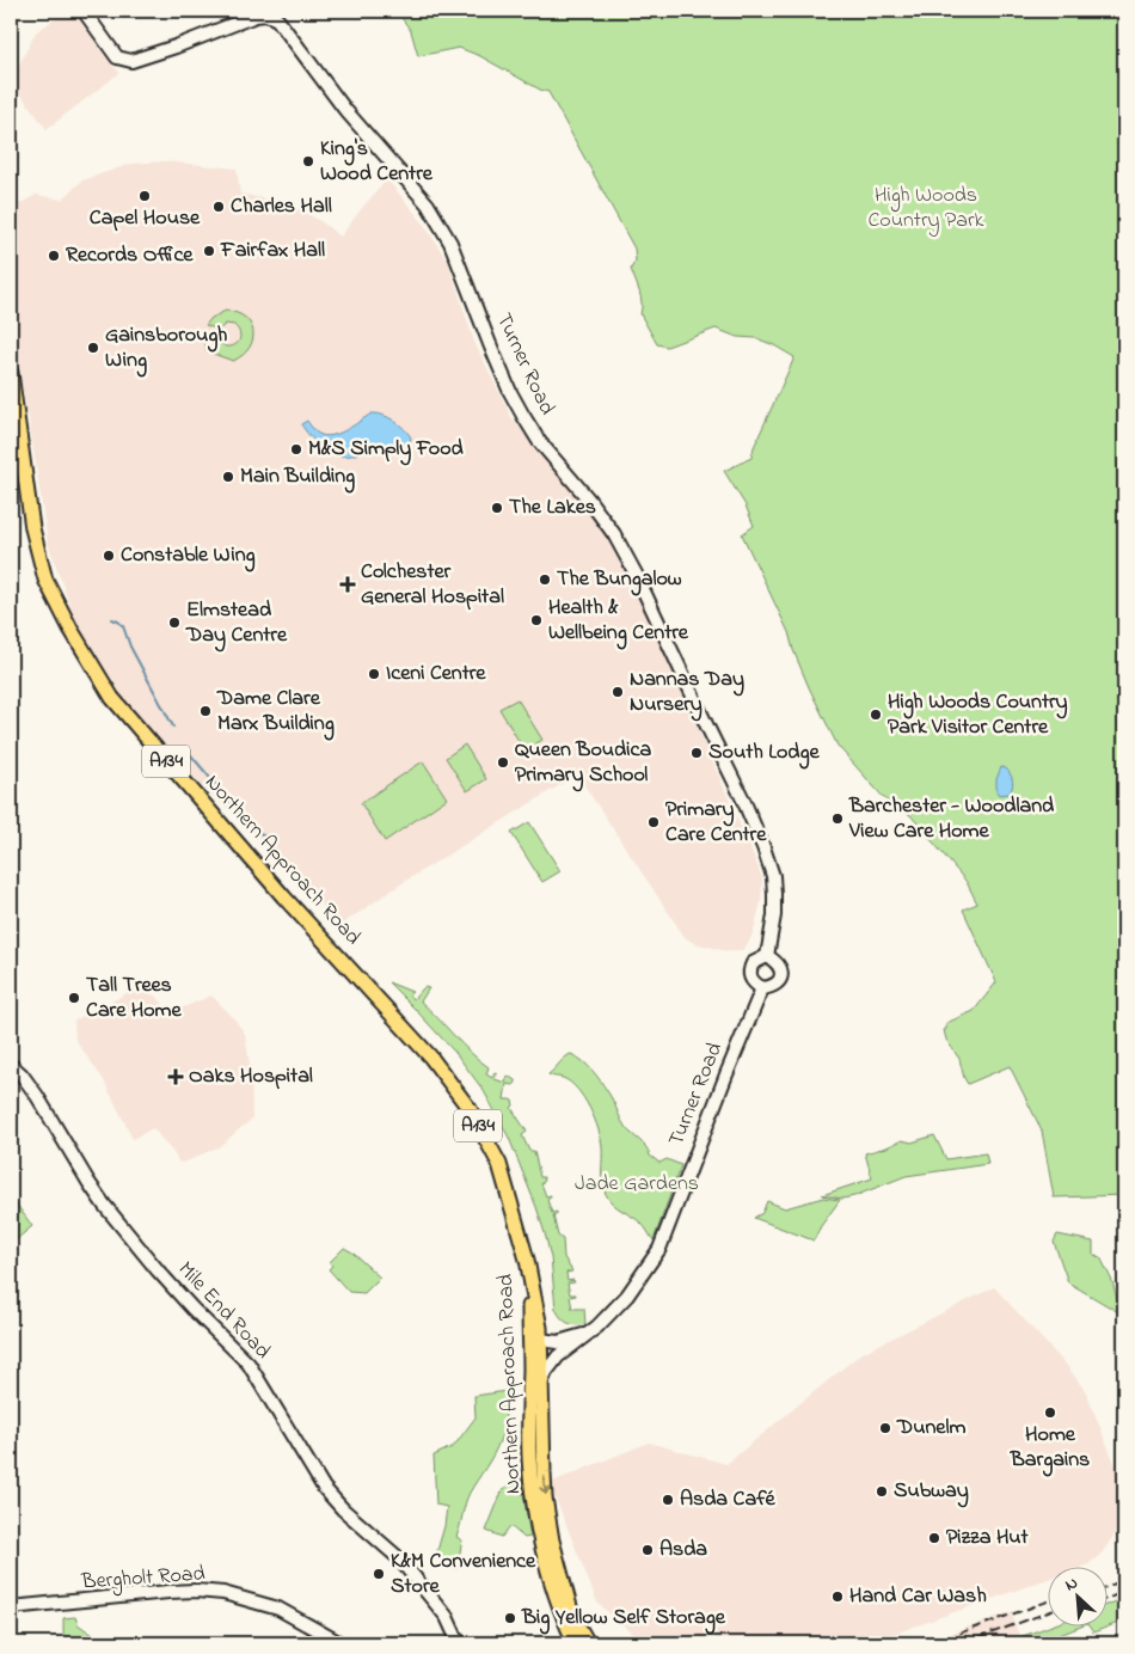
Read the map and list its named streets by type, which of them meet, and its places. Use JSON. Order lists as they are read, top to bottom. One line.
{"streets":{"main road":["A134","Northern Approach Road"],"street":["Turner Road","Mile End Road","Bergholt Road"]},"crossings":[["Turner Road","A134"],["Turner Road","Northern Approach Road"],["A134","Northern Approach Road"]],"parks":["High Woods Country Park","Jade Gardens"],"places":{"other":["King's Wood Centre","Capel House","Charles Hall","Fairfax Hall","Records Office","Gainsborough Wing","M&S Simply Food","Main Building","The Lakes","Constable Wing","The Bungalow","Health & Wellbeing Centre","Elmstead Day Centre","Iceni Centre","Nannas Day Nursery","Dame Clare Marx Building","High Woods Country Park Visitor Centre","South Lodge","Queen Boudica Primary School","Barchester - Woodland View Care Home","Primary Care Centre","Tall Trees Care Home","Home Bargains","Dunelm","Subway","Asda Café","Pizza Hut","Asda","K&M Convenience Store","Hand Car Wash","Big Yellow Self Storage"],"health":["Colchester General Hospital","Oaks Hospital"]},"north":"top left"}
